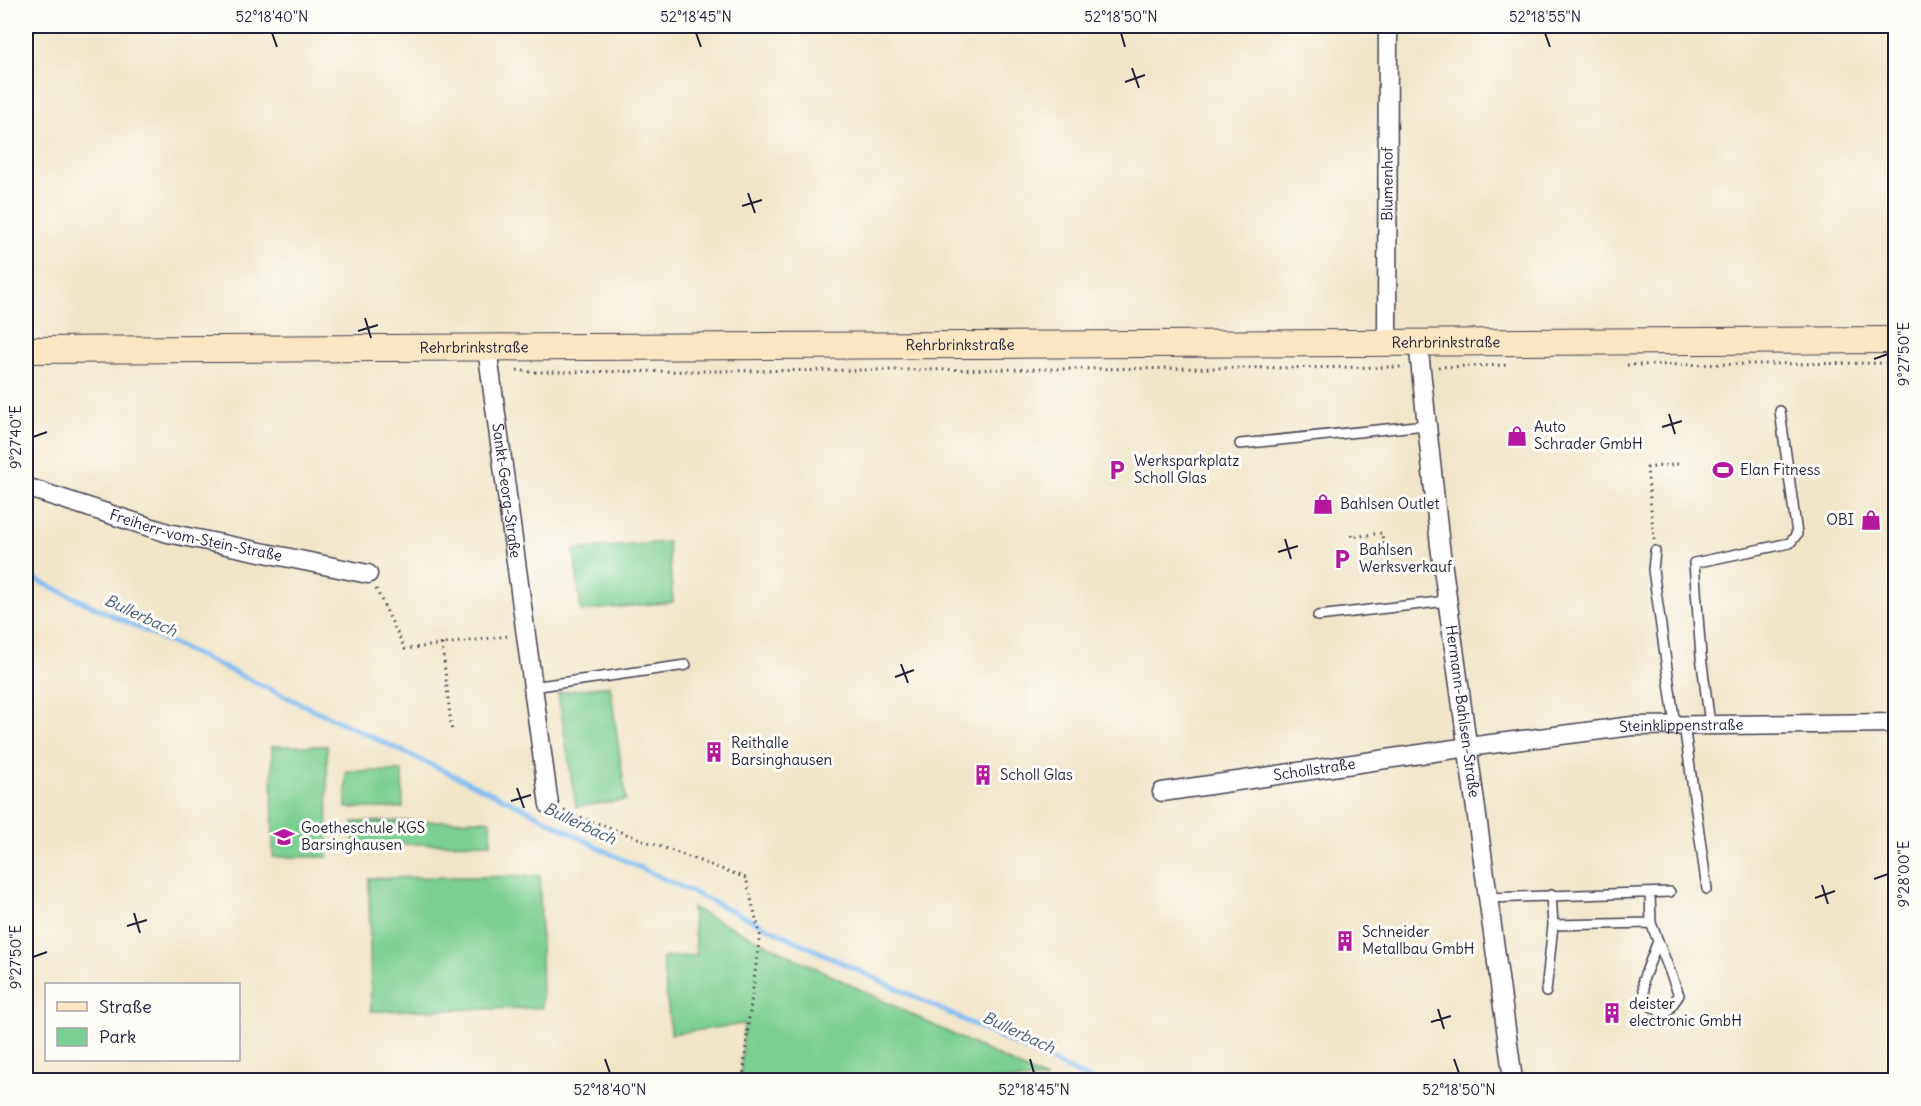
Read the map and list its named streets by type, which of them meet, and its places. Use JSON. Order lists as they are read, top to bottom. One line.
{"streets":{"main road":["Rehrbrinkstraße"],"street":["Blumenhof","Sankt-Georg-Straße","Freiherr-vom-Stein-Straße","Hermann-Bahlsen-Straße","Steinklippenstraße","Schollstraße"]},"crossings":[["Blumenhof","Rehrbrinkstraße"],["Rehrbrinkstraße","Sankt-Georg-Straße"],["Rehrbrinkstraße","Hermann-Bahlsen-Straße"],["Hermann-Bahlsen-Straße","Steinklippenstraße"],["Hermann-Bahlsen-Straße","Schollstraße"],["Steinklippenstraße","Schollstraße"]],"water":["Bullerbach"],"places":{"shop":["Auto Schrader GmbH","Bahlsen Outlet","OBI"],"parking":["Werksparkplatz Scholl Glas","Bahlsen Werksverkauf"],"sports":["Elan Fitness"],"building":["Reithalle Barsinghausen","Scholl Glas","Schneider Metallbau GmbH","deister electronic GmbH"],"school or university":["Goetheschule KGS Barsinghausen"]},"legend":["Straße","Park"],"coordinates":["52°18'40\"N","52°18'45\"N","52°18'50\"N","52°18'55\"N","9°27'50\"E","9°27'40\"E","9°28'00\"E"]}
